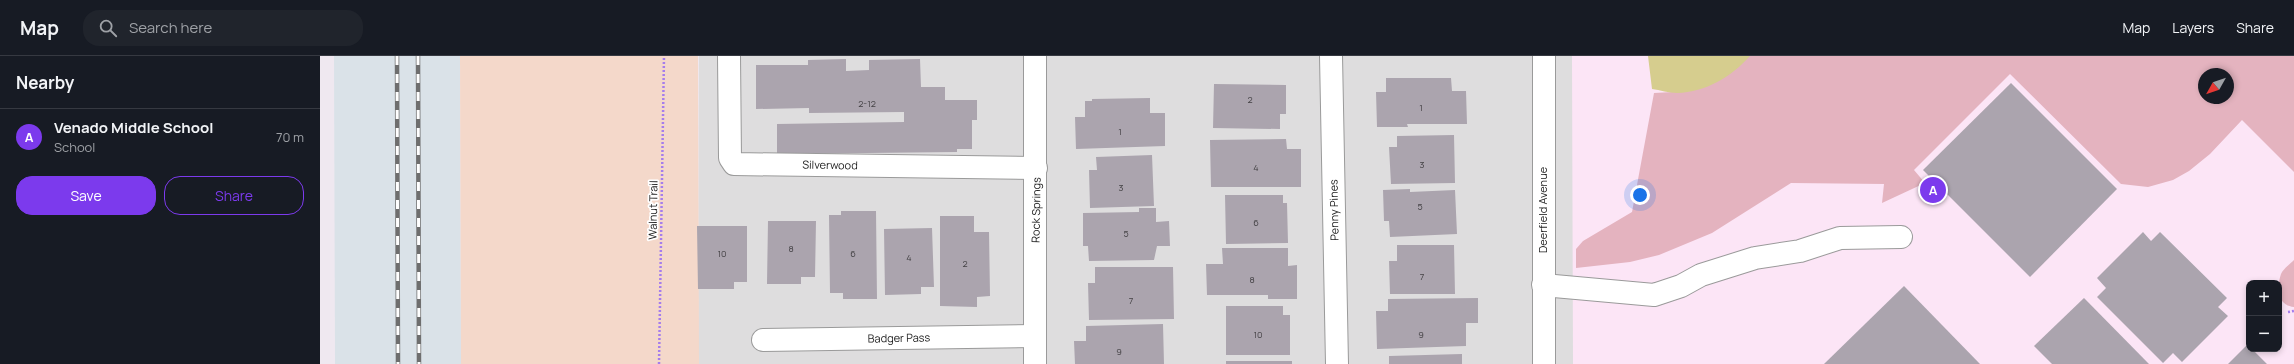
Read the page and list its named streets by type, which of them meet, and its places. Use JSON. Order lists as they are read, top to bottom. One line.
{"streets":{"street":["Silverwood","Rock Springs","Penny Pines","Deerfield Avenue","Badger Pass"],"path":["Walnut Trail"]},"crossings":[["Silverwood","Rock Springs"],["Rock Springs","Badger Pass"]],"house_numbers":["2","2-12","1","1","3","4","3","5","6","5","8","10","6","4","2","7","8","7","10","9","9"],"north":"bottom left","page":{"header":"Map","search":"Search here","nav":["Map","Layers","Share"],"heading":"Nearby","list":[{"mark":"A","name":"Venado Middle School","note":"School","value":"70 m"}],"buttons":["Save","Share"],"pins":"A","map_buttons":["+","−"]}}
